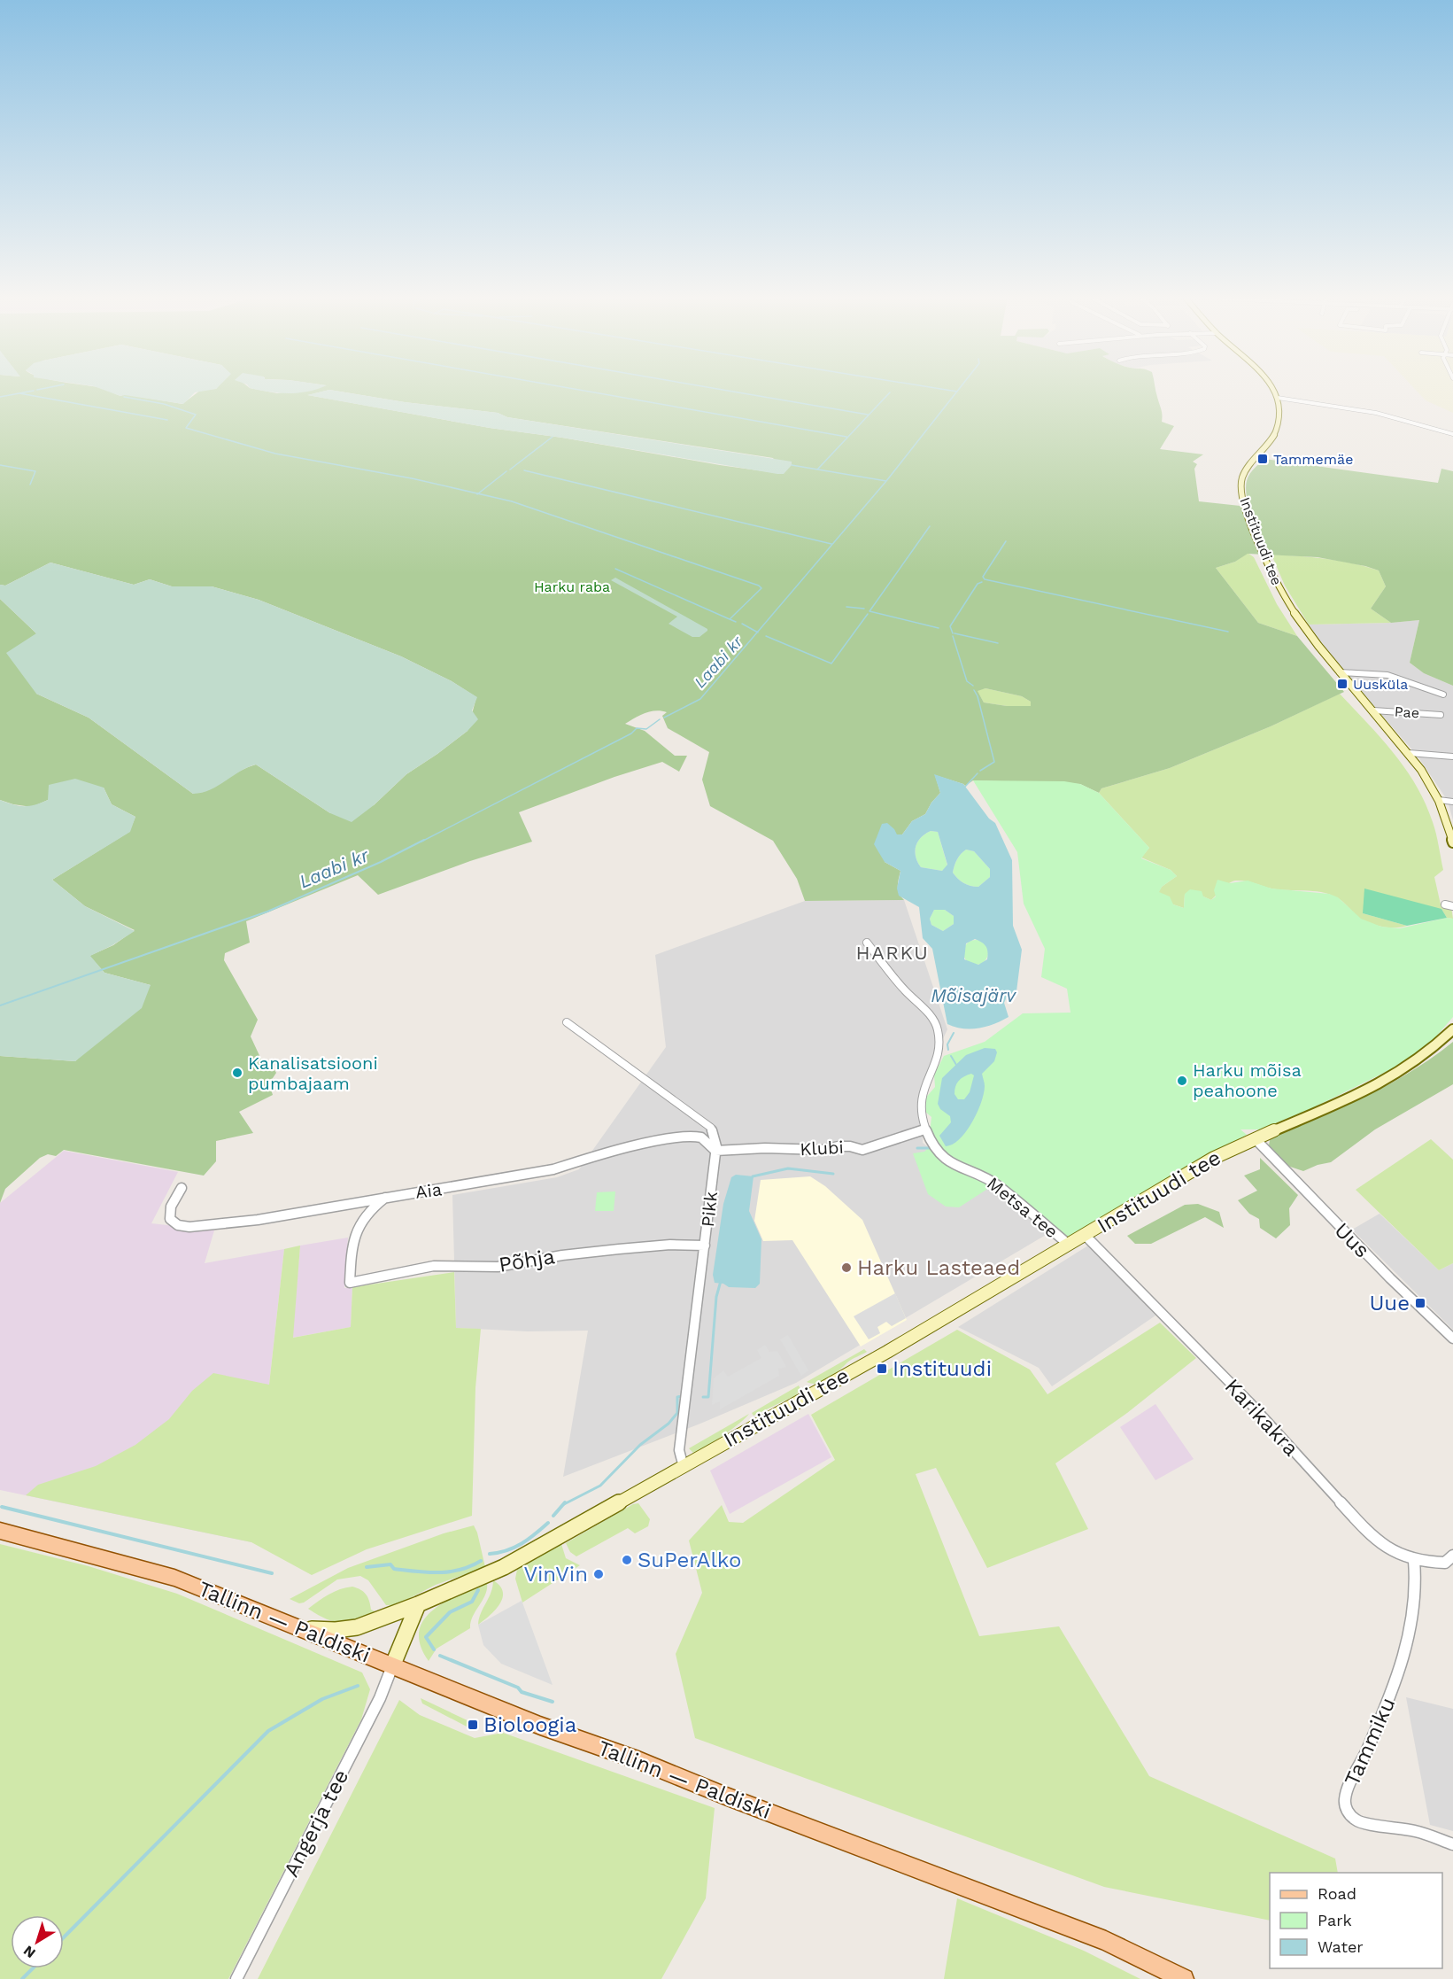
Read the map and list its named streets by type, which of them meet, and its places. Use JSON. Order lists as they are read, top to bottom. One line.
{"streets":{"main road":["Tallinn — Paldiski"],"street":["Instituudi tee","Pae","Klubi","Aia","Metsa tee","Pikk","Uus","Põhja","Karikakra","Tammiku","Angerja tee"]},"crossings":[["Instituudi tee","Pae"],["Instituudi tee","Metsa tee"],["Instituudi tee","Pikk"],["Instituudi tee","Uus"],["Instituudi tee","Karikakra"],["Instituudi tee","Tallinn — Paldiski"],["Klubi","Aia"],["Klubi","Metsa tee"],["Klubi","Pikk"],["Aia","Pikk"],["Aia","Põhja"],["Pikk","Põhja"],["Karikakra","Tammiku"],["Tallinn — Paldiski","Angerja tee"]],"districts":["HARKU"],"water":["Laabi kr","Mõisajärv"],"parks":["Harku raba"],"places":{"transit":["Tammemäe","Uusküla","Uue","Instituudi","Bioloogia"],"other":["Kanalisatsiooni pumbajaam","Harku mõisa peahoone","Harku Lasteaed","SuPerAlko","VinVin"]},"legend":["Road","Park","Water"],"north":"bottom left"}
